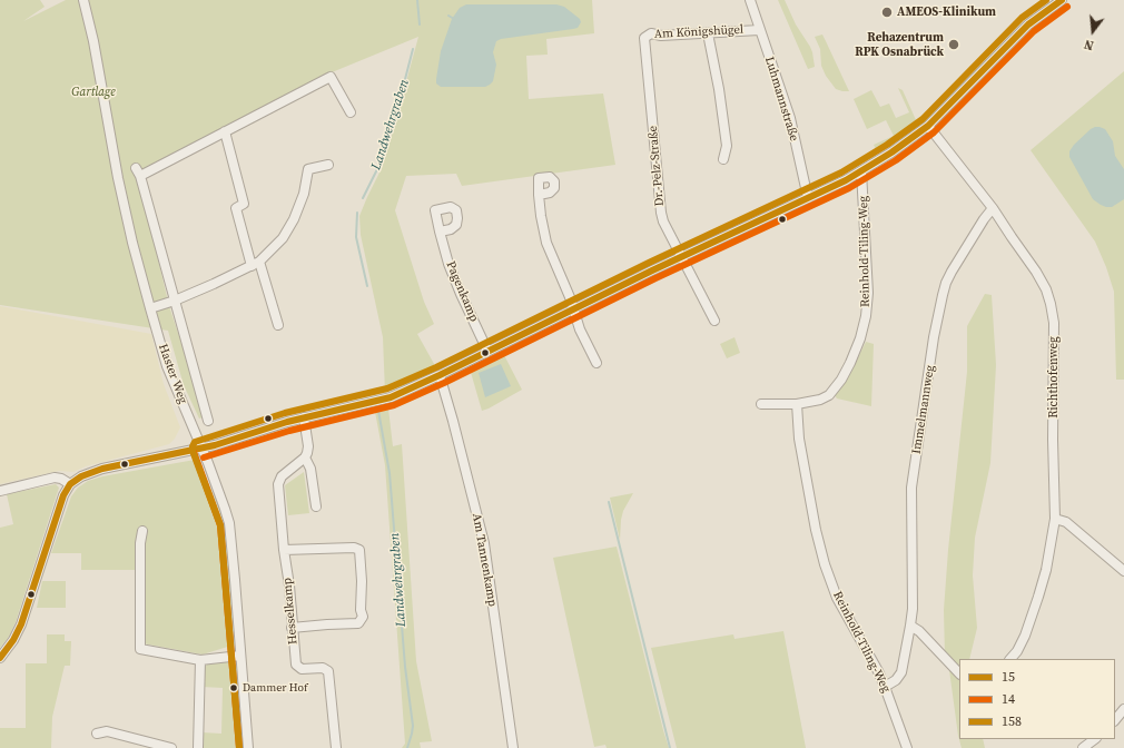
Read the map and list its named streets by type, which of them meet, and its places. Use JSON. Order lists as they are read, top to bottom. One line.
{"streets":{"street":["Am Königshügel","Luhmannstraße","Dr.-Pelz-Straße","Reinhold-Tiling-Weg","Pagenkamp","Haster Weg","Richthofenweg","Immelmannweg","Am Tannenkamp","Hesselkamp"]},"crossings":[["Am Königshügel","Luhmannstraße"],["Am Königshügel","Dr.-Pelz-Straße"],["Reinhold-Tiling-Weg","Immelmannweg"],["Richthofenweg","Immelmannweg"]],"water":["Landwehrgraben"],"parks":["Gartlage"],"places":["AMEOS-Klinikum","Rehazentrum RPK Osnabrück","Dammer Hof"],"lines":["transit line 15","transit line 158","transit line 14"],"legend":["15","14","158"],"north":"bottom"}
